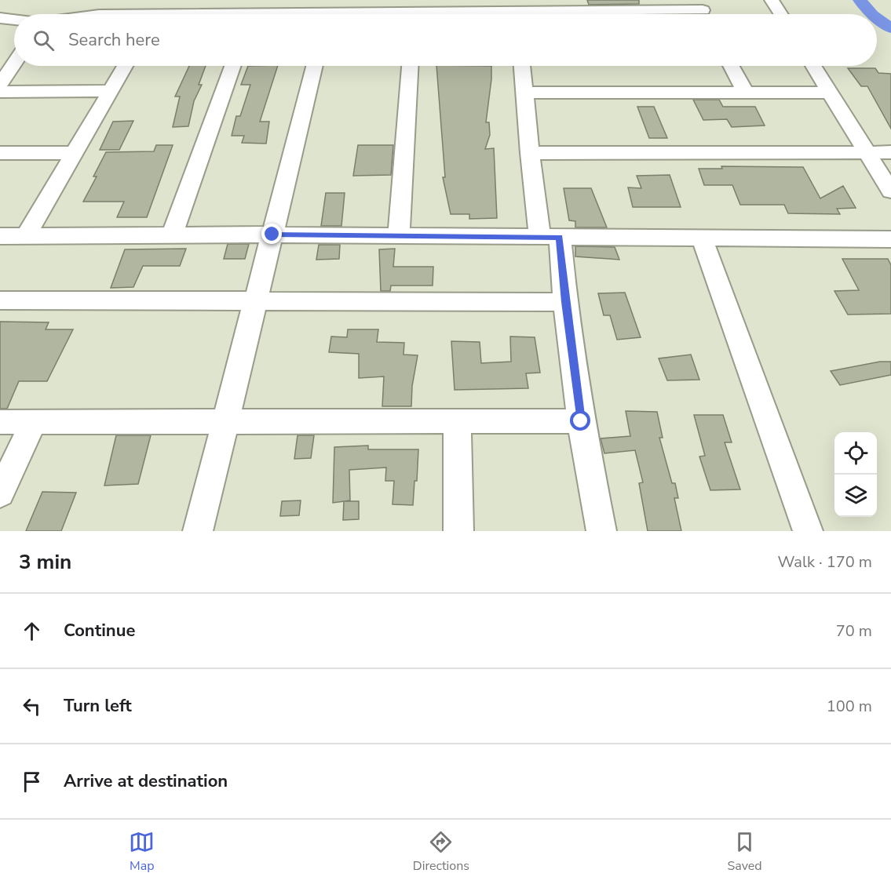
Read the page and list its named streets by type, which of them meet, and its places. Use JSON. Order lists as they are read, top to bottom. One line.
{"page":{"search":"Search here","heading":["3 min","Walk · 170 m"],"list":[["Continue","70 m"],["Turn left","100 m"],"Arrive at destination"],"nav":["Map","Directions","Saved"]}}
